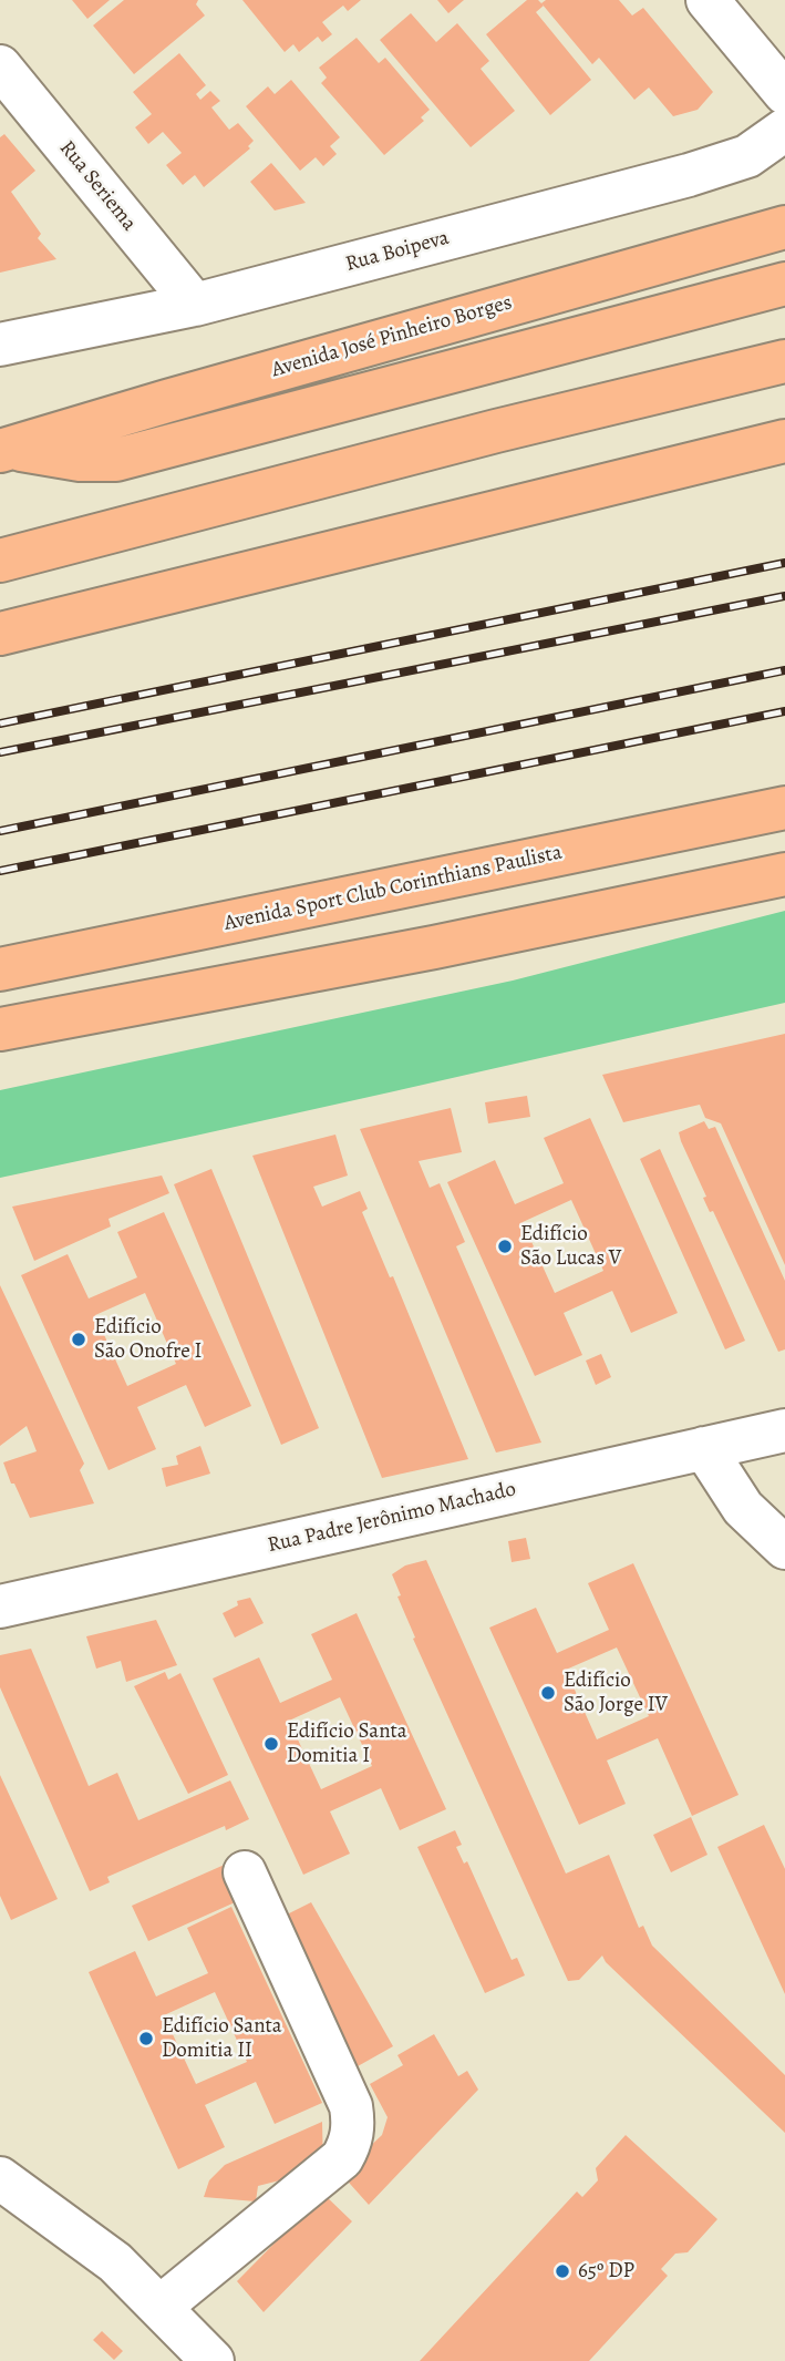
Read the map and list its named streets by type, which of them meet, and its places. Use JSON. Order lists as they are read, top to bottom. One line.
{"streets":{"main road":["Avenida José Pinheiro Borges","Avenida Sport Club Corinthians Paulista"],"street":["Rua Seriema","Rua Boipeva","Rua Padre Jerônimo Machado"]},"crossings":[["Rua Seriema","Rua Boipeva"]],"places":["Edifício São Lucas V","Edifício São Onofre I","Edifício São Jorge IV","Edifício Santa Domitia I","Edifício Santa Domitia II","65º DP"]}
